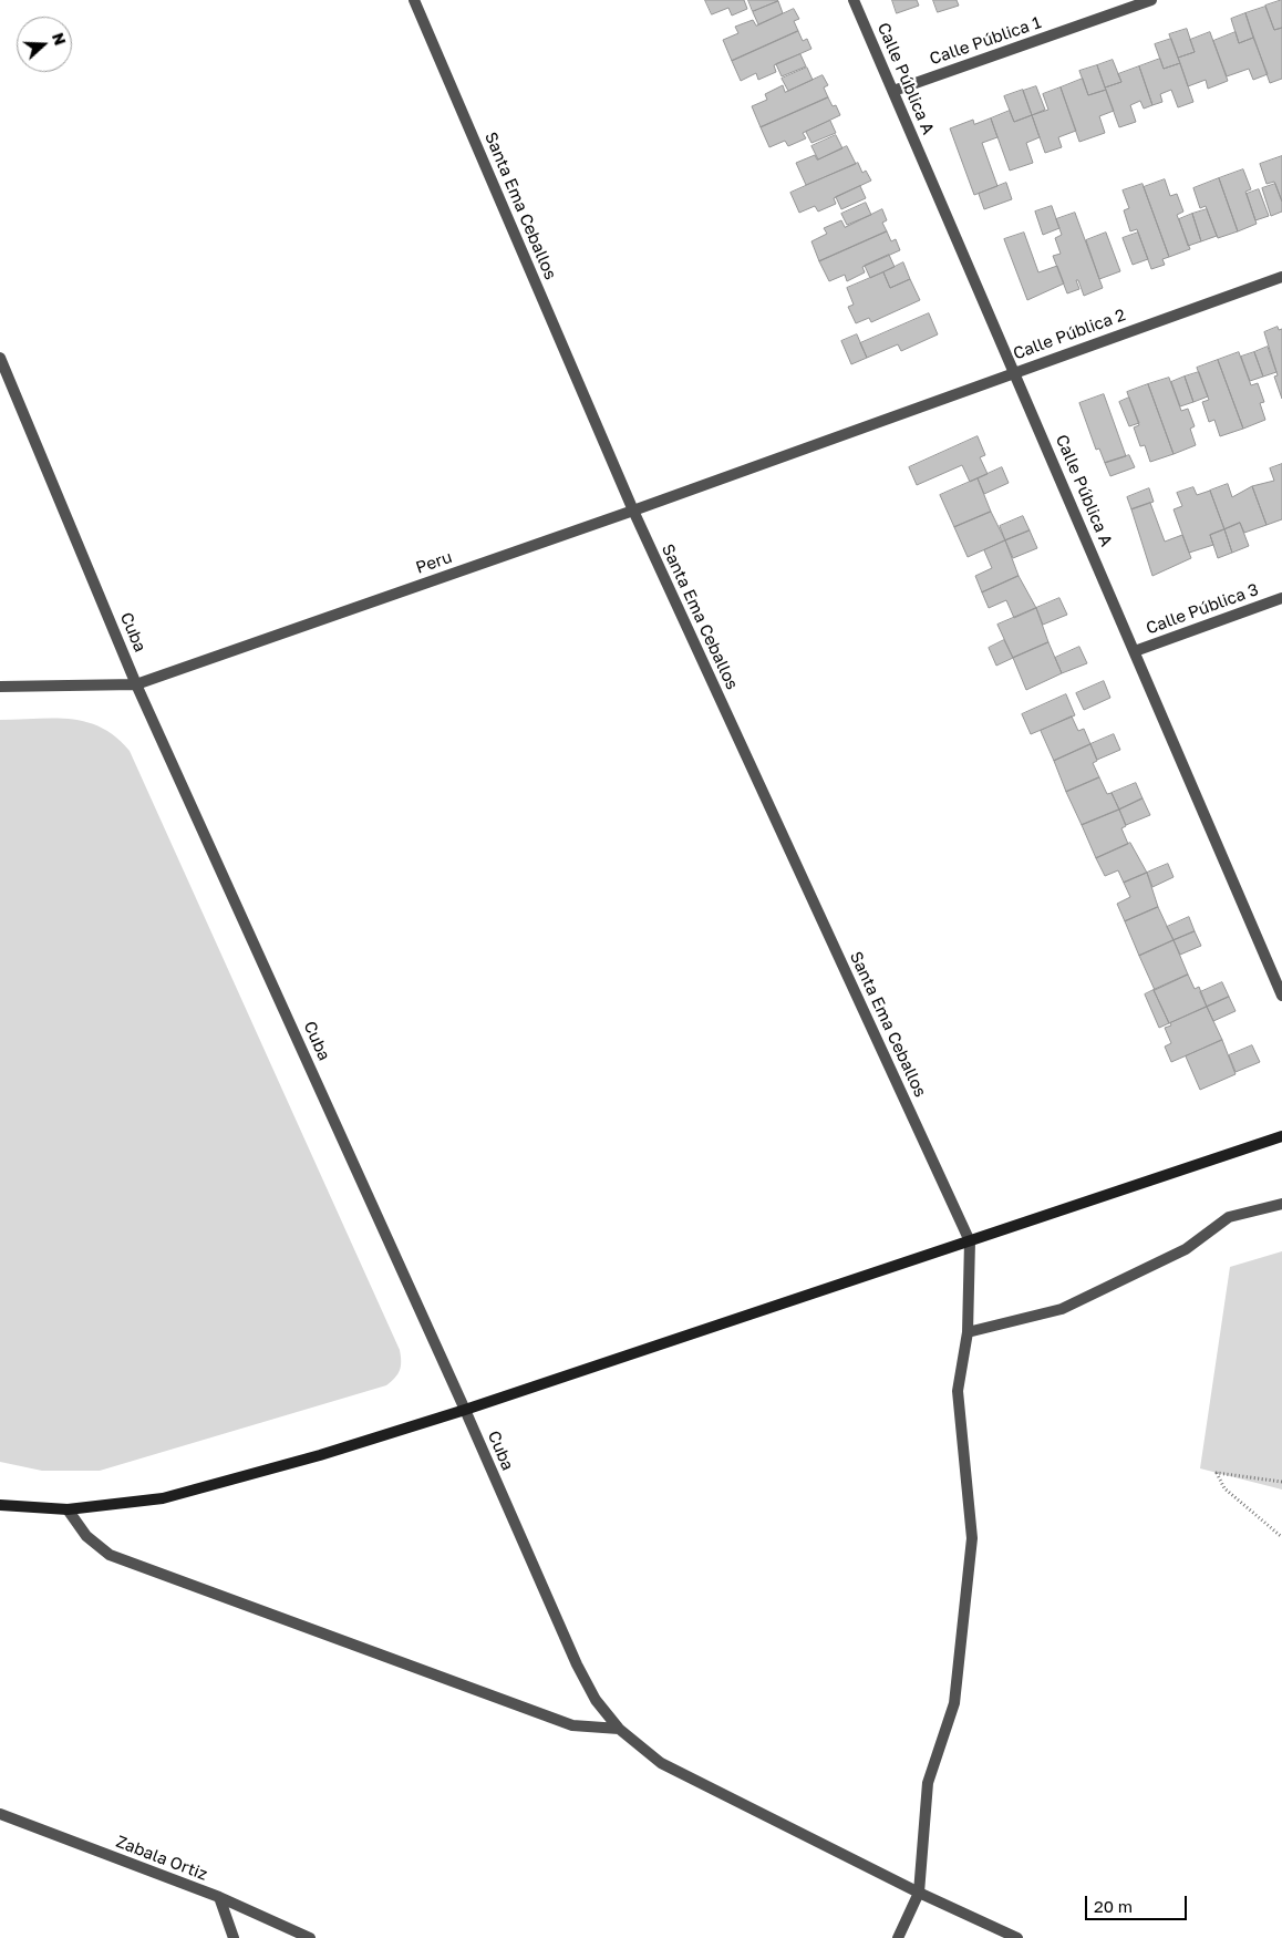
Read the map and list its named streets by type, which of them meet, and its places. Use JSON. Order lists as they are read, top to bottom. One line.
{"streets":{"street":["Calle Pública 1","Calle Pública A","Santa Ema Ceballos","Calle Pública 2","Peru","Calle Pública 3","Cuba","Zabala Ortiz"]},"crossings":[["Calle Pública 1","Calle Pública A"],["Calle Pública A","Calle Pública 2"],["Calle Pública A","Calle Pública 3"],["Santa Ema Ceballos","Peru"],["Calle Pública 2","Peru"],["Peru","Cuba"]],"scale_bar":"20 m","north":"right"}
